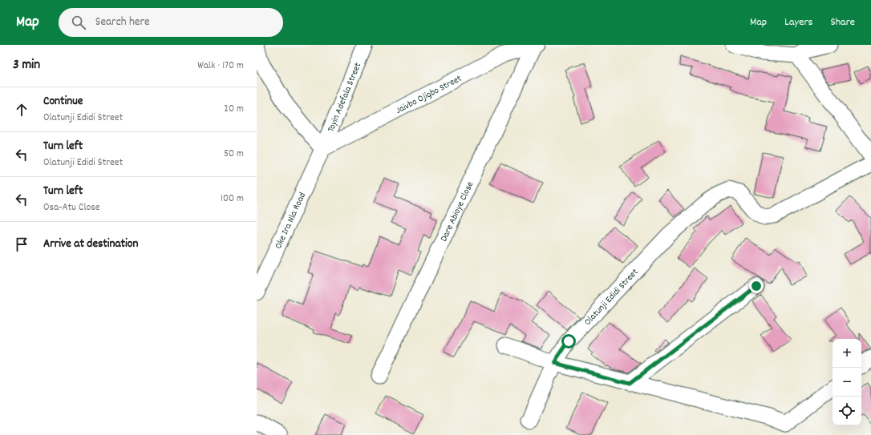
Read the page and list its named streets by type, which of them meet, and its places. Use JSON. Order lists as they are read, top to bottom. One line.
{"streets":{"street":["Jaivbo Ojigbo Street","Toyin Adefala Street","Dare Abioye Close","Oke Ira Nla Road","Olatunji Edidi Street"]},"crossings":[["Jaivbo Ojigbo Street","Toyin Adefala Street"],["Jaivbo Ojigbo Street","Dare Abioye Close"],["Jaivbo Ojigbo Street","Oke Ira Nla Road"],["Toyin Adefala Street","Oke Ira Nla Road"]],"page":{"header":"Map","search":"Search here","nav":["Map","Layers","Share"],"heading":["3 min","Walk · 170 m"],"list":[["Continue","Olatunji Edidi Street","20 m"],["Turn left","Olatunji Edidi Street","50 m"],["Turn left","Osa-Atu Close","100 m"],"Arrive at destination"],"map_buttons":["+","−"]}}
